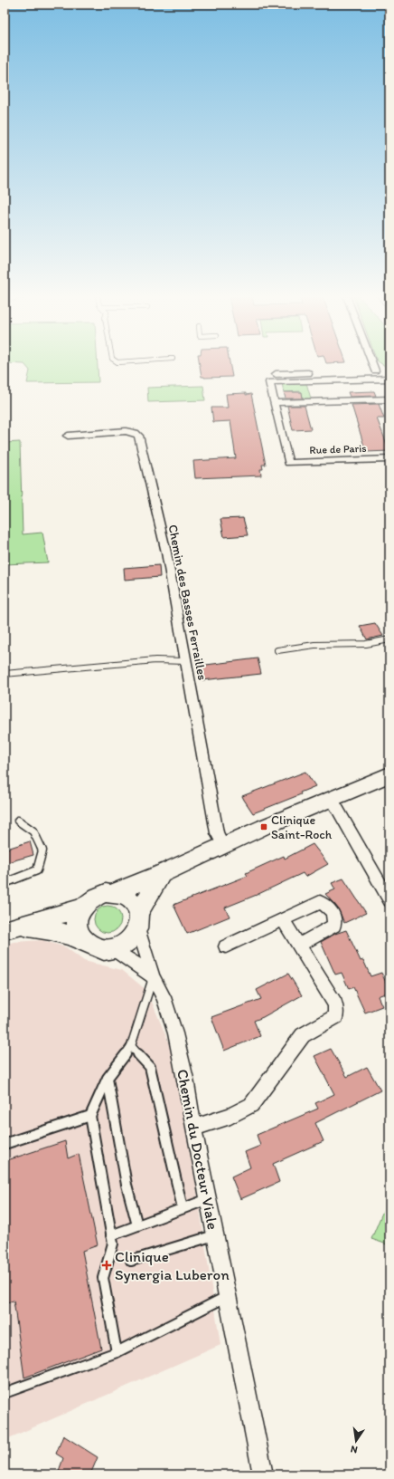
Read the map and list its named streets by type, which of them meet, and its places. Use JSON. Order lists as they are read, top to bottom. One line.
{"streets":{"street":["Rue de Paris","Chemin des Basses Ferrailles","Chemin du Docteur Viale"]},"places":{"transit":["Clinique Saint-Roch"],"health":["Clinique Synergia Luberon"]},"north":"bottom"}
